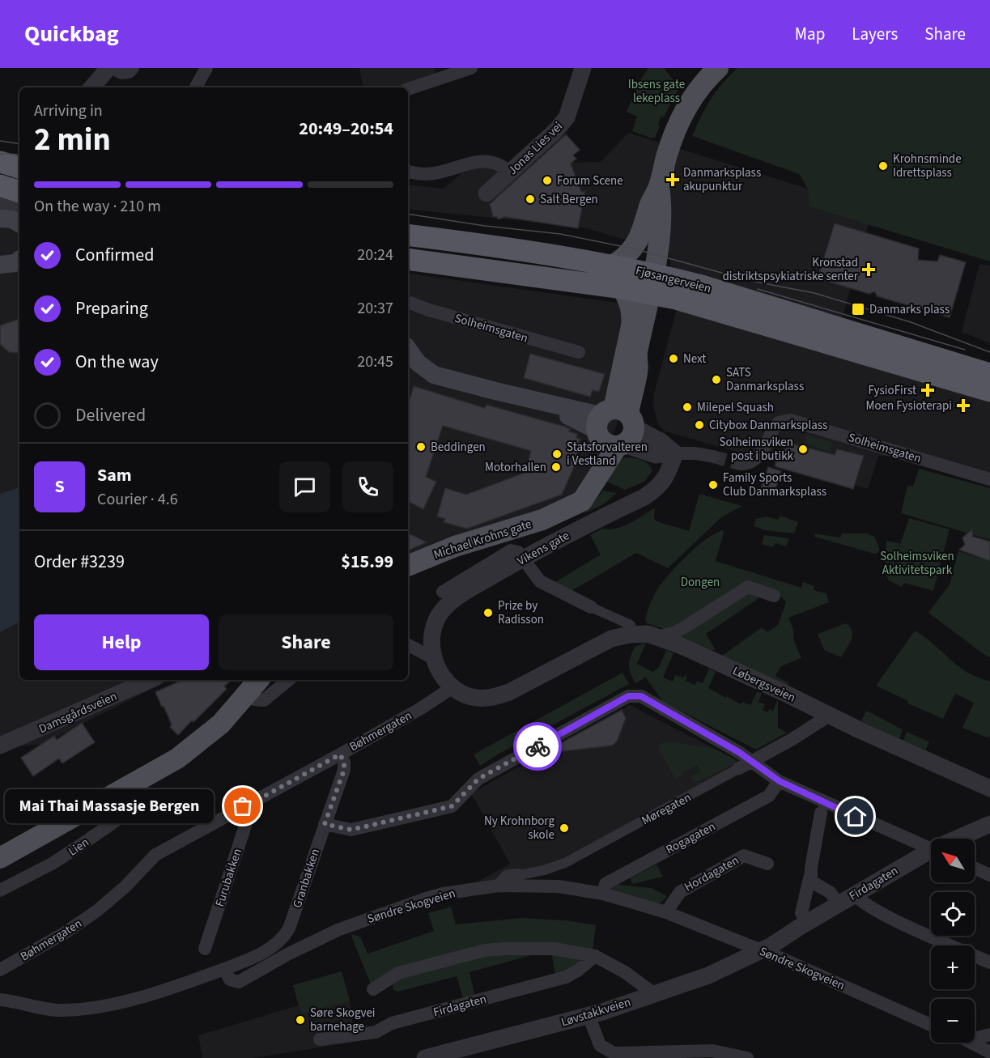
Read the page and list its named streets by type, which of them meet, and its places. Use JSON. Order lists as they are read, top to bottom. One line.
{"streets":{"highway":["Fjøsangerveien"],"main road":["Michael Krohns gate"],"street":["Jonas Lies vei","Solheimsgaten","Vikens gate","Løbergsveien","Damsgårdsveien","Bøhmergaten","Møregaten","Rogagaten","Lien","Hordagaten","Furubakken","Granbakken","Firdagaten","Søndre Skogveien","Løvstakkveien"]},"crossings":[["Fjøsangerveien","Michael Krohns gate"],["Vikens gate","Bøhmergaten"],["Løbergsveien","Møregaten"],["Bøhmergaten","Furubakken"],["Bøhmergaten","Granbakken"],["Møregaten","Søndre Skogveien"],["Rogagaten","Søndre Skogveien"],["Hordagaten","Søndre Skogveien"],["Granbakken","Søndre Skogveien"],["Firdagaten","Søndre Skogveien"],["Firdagaten","Løvstakkveien"],["Søndre Skogveien","Løvstakkveien"]],"parks":["Ibsens gate lekeplass","Solheimsviken Aktivitetspark","Dongen"],"places":{"other":["Krohnsminde Idrettsplass","Forum Scene","Salt Bergen","Next","SATS Danmarksplass","Milepel Squash","Citybox Danmarksplass","Beddingen","Solheimsviken post i butikk","Statsforvalteren i Vestland","Motorhallen","Family Sports Club Danmarksplass","Prize by Radisson","Mai Thai Massasje Bergen","Ny Krohnborg skole","Søre Skogvei barnehage"],"health":["Danmarksplass akupunktur","Kronstad distriktspsykiatriske senter","FysioFirst","Moen Fysioterapi"],"transit":["Danmarks plass"]},"north":"top left","page":{"header":"Quickbag","nav":["Map","Layers","Share"],"heading":["2 min","Arriving in","20:49–20:54"],"panel":["Sam","Courier · 4.6","Order #3239","$15.99"],"bar":"On the way · 210 m","list":[["Confirmed","20:24"],["Preparing","20:37"],["On the way","20:45"],"Delivered"],"round":"S","buttons":["Help","Share"],"bubble":"Mai Thai Massasje Bergen","map_buttons":["+","−"]}}
